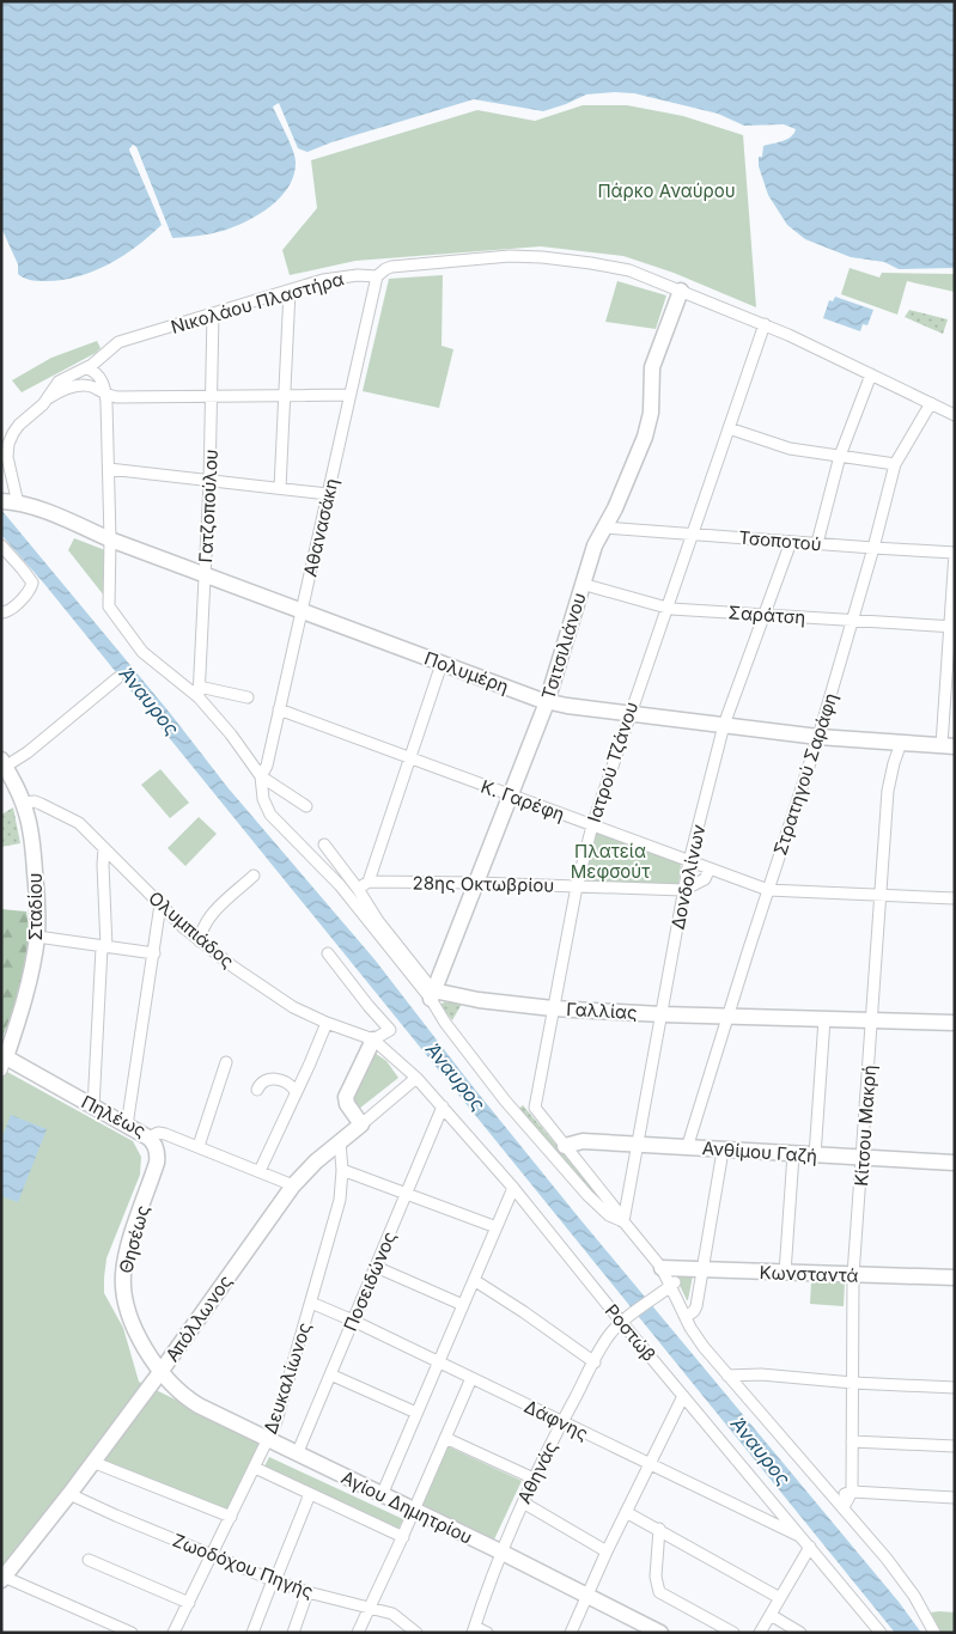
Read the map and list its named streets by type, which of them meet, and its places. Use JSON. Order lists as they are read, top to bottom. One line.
{"streets":{"street":["Νικολάου Πλαστήρα","Γατζοπούλου","Αθανασάκη","Τσοποτού","Σαράτση","Τσιτσιλιάνου","Πολυμέρη","Ιατρού Τζάνου","Στρατηγού Σαράφη","Κ. Γαρέφη","Δονδολίνων","28ης Οκτωβρίου","Σταδίου","Ολυμπιάδος","Γαλλίας","Πηλέως","Κίτσου Μακρή","Ανθίμου Γαζή","Θησέως","Κωνσταντά","Ποσειδώνος","Απόλλωνος","Ροστώβ","Δευκαλίωνος","Δάφνης","Αθηνάς","Αγίου Δημητρίου","Ζωοδόχου Πηγής"]},"crossings":[["Νικολάου Πλαστήρα","Γατζοπούλου"],["Νικολάου Πλαστήρα","Αθανασάκη"],["Νικολάου Πλαστήρα","Τσιτσιλιάνου"],["Νικολάου Πλαστήρα","Πολυμέρη"],["Νικολάου Πλαστήρα","Ιατρού Τζάνου"],["Νικολάου Πλαστήρα","Στρατηγού Σαράφη"],["Γατζοπούλου","Πολυμέρη"],["Αθανασάκη","Πολυμέρη"],["Αθανασάκη","Κ. Γαρέφη"],["Τσοποτού","Τσιτσιλιάνου"],["Τσοποτού","Ιατρού Τζάνου"],["Τσοποτού","Στρατηγού Σαράφη"],["Τσοποτού","Δονδολίνων"],["Σαράτση","Τσιτσιλιάνου"],["Σαράτση","Ιατρού Τζάνου"],["Σαράτση","Στρατηγού Σαράφη"],["Σαράτση","Δονδολίνων"],["Τσιτσιλιάνου","Πολυμέρη"],["Τσιτσιλιάνου","Κ. Γαρέφη"],["Τσιτσιλιάνου","28ης Οκτωβρίου"],["Τσιτσιλιάνου","Γαλλίας"],["Πολυμέρη","Ιατρού Τζάνου"],["Πολυμέρη","Στρατηγού Σαράφη"],["Πολυμέρη","Δονδολίνων"],["Πολυμέρη","Κίτσου Μακρή"],["Ιατρού Τζάνου","Κ. Γαρέφη"],["Ιατρού Τζάνου","Δονδολίνων"],["Ιατρού Τζάνου","28ης Οκτωβρίου"],["Ιατρού Τζάνου","Γαλλίας"],["Ιατρού Τζάνου","Ανθίμου Γαζή"],["Στρατηγού Σαράφη","Κ. Γαρέφη"],["Στρατηγού Σαράφη","Γαλλίας"],["Στρατηγού Σαράφη","Ανθίμου Γαζή"],["Κ. Γαρέφη","Δονδολίνων"],["Δονδολίνων","28ης Οκτωβρίου"],["Δονδολίνων","Γαλλίας"],["Δονδολίνων","Ανθίμου Γαζή"],["Σταδίου","Ολυμπιάδος"],["Σταδίου","Πηλέως"],["Ολυμπιάδος","Ροστώβ"],["Γαλλίας","Κίτσου Μακρή"],["Πηλέως","Θησέως"],["Πηλέως","Απόλλωνος"],["Κίτσου Μακρή","Ανθίμου Γαζή"],["Κίτσου Μακρή","Κωνσταντά"],["Θησέως","Απόλλωνος"],["Θησέως","Αγίου Δημητρίου"],["Ποσειδώνος","Ροστώβ"],["Ποσειδώνος","Δάφνης"],["Ποσειδώνος","Αγίου Δημητρίου"],["Απόλλωνος","Ροστώβ"],["Απόλλωνος","Δευκαλίωνος"],["Απόλλωνος","Αγίου Δημητρίου"],["Απόλλωνος","Ζωοδόχου Πηγής"],["Ροστώβ","Δάφνης"],["Ροστώβ","Αθηνάς"],["Δευκαλίωνος","Δάφνης"],["Δευκαλίωνος","Αγίου Δημητρίου"],["Δευκαλίωνος","Ζωοδόχου Πηγής"],["Δάφνης","Αθηνάς"],["Αθηνάς","Αγίου Δημητρίου"]],"water":["Άναυρος"],"parks":["Πάρκο Αναύρου","Πλατεία Μεφσούτ"]}
